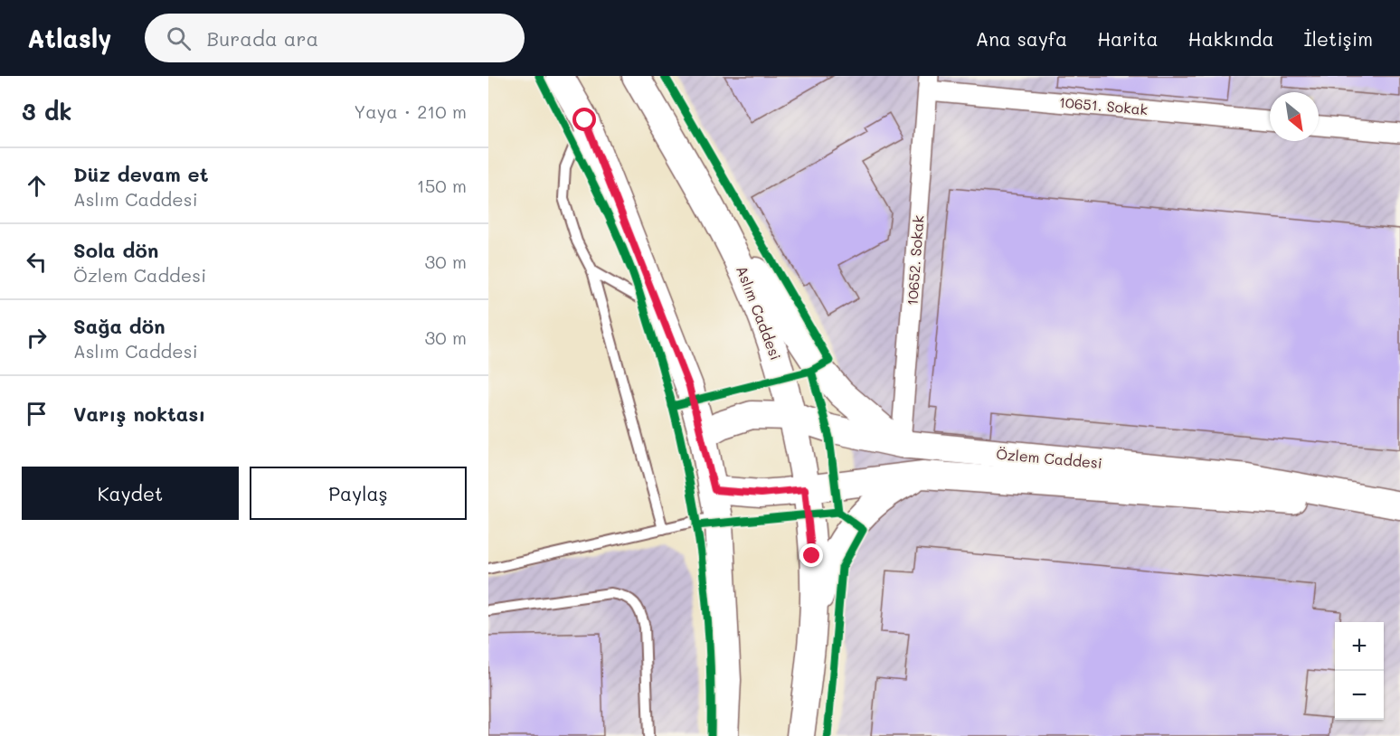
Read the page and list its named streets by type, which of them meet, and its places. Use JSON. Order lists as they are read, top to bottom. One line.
{"streets":{"main road":["Aslım Caddesi","Özlem Caddesi"],"street":["10651. Sokak","10652. Sokak"]},"crossings":[["10651. Sokak","10652. Sokak"],["10652. Sokak","Özlem Caddesi"],["Aslım Caddesi","Özlem Caddesi"]],"north":"bottom right","page":{"header":"Atlasly","search":"Burada ara","nav":["Ana sayfa","Harita","Hakkında","İletişim"],"heading":["3 dk","Yaya · 210 m"],"list":[["Düz devam et","Aslım Caddesi","150 m"],["Sola dön","Özlem Caddesi","30 m"],["Sağa dön","Aslım Caddesi","30 m"],"Varış noktası"],"buttons":["Kaydet","Paylaş"],"map_buttons":["+","−"]}}
